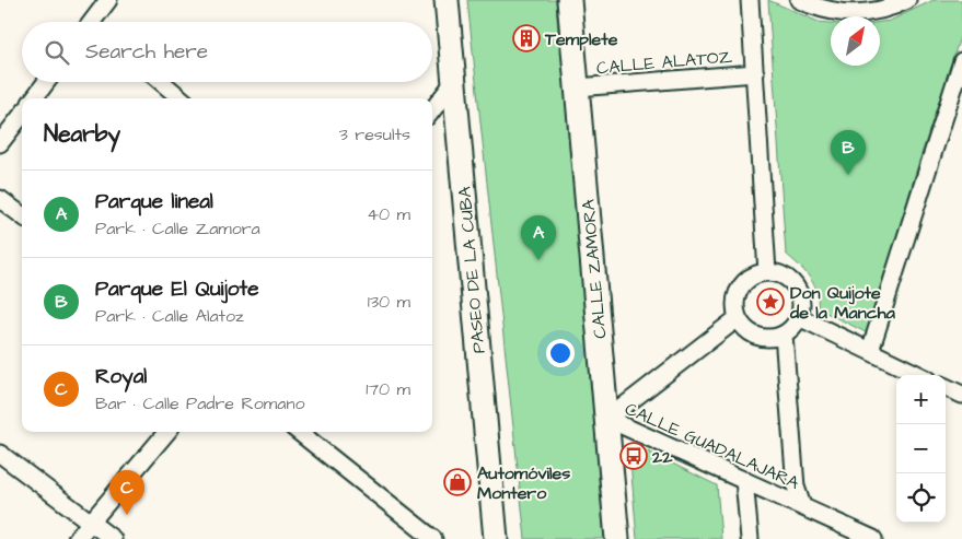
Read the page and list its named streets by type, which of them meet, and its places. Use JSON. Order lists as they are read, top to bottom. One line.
{"streets":{"main road":["CALLE ZAMORA","PASEO DE LA CUBA"],"street":["CALLE ALATOZ","CALLE GUADALAJARA"]},"crossings":[["CALLE ALATOZ","CALLE ZAMORA"],["CALLE ZAMORA","CALLE GUADALAJARA"]],"places":{"building":["Templete"],"place":["Don Quijote de la Mancha"],"bus stop":["22"],"shop":["Automóviles Montero"]},"north":"top right","page":{"search":"Search here","heading":["Nearby","3 results"],"pins":["B","A","C"],"list":[{"mark":"A","name":"Parque lineal","note":"Park · Calle Zamora","value":"40 m"},{"mark":"B","name":"Parque El Quijote","note":"Park · Calle Alatoz","value":"130 m"},{"mark":"C","name":"Royal","note":"Bar · Calle Padre Romano","value":"170 m"}],"map_buttons":["+","−"]}}
